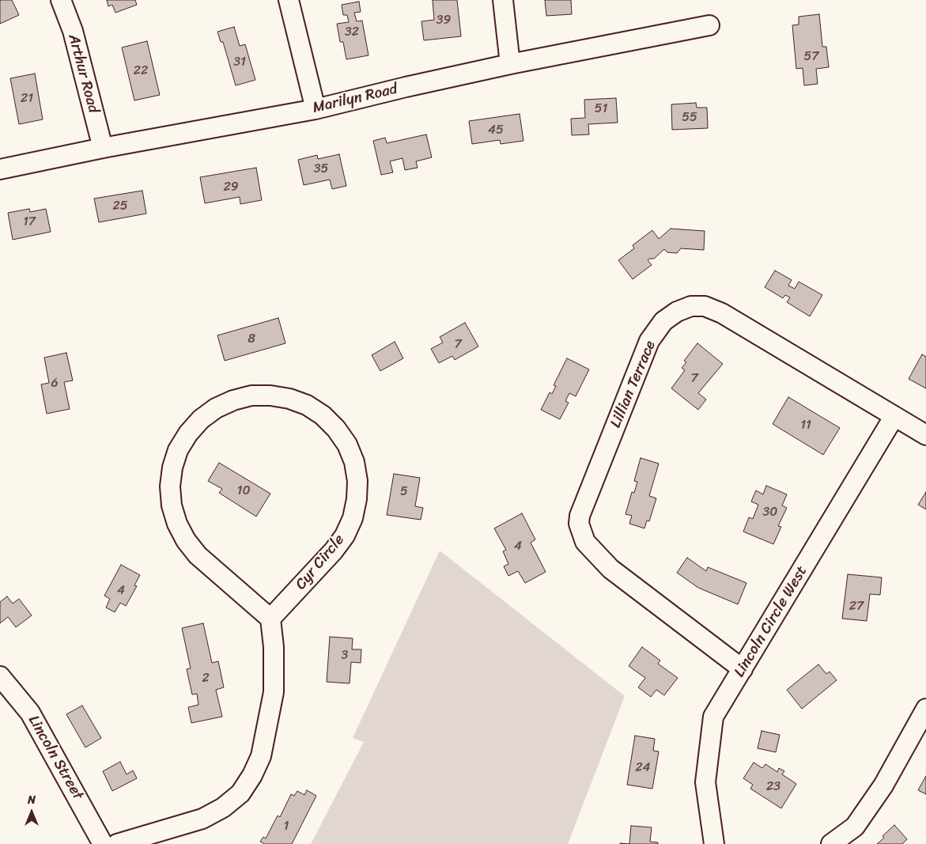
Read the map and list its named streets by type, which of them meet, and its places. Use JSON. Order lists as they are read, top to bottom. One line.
{"streets":{"street":["Arthur Road","Marilyn Road","Lillian Terrace","Cyr Circle","Lincoln Circle West","Lincoln Street"]},"crossings":[["Arthur Road","Marilyn Road"],["Lillian Terrace","Lincoln Circle West"]],"house_numbers":["39","32","57","31","22","21","51","55","45","35","29","25","17","8","7","7","6","11","10","5","30","4","4","27","3","2","24","23","1"],"north":"top"}
